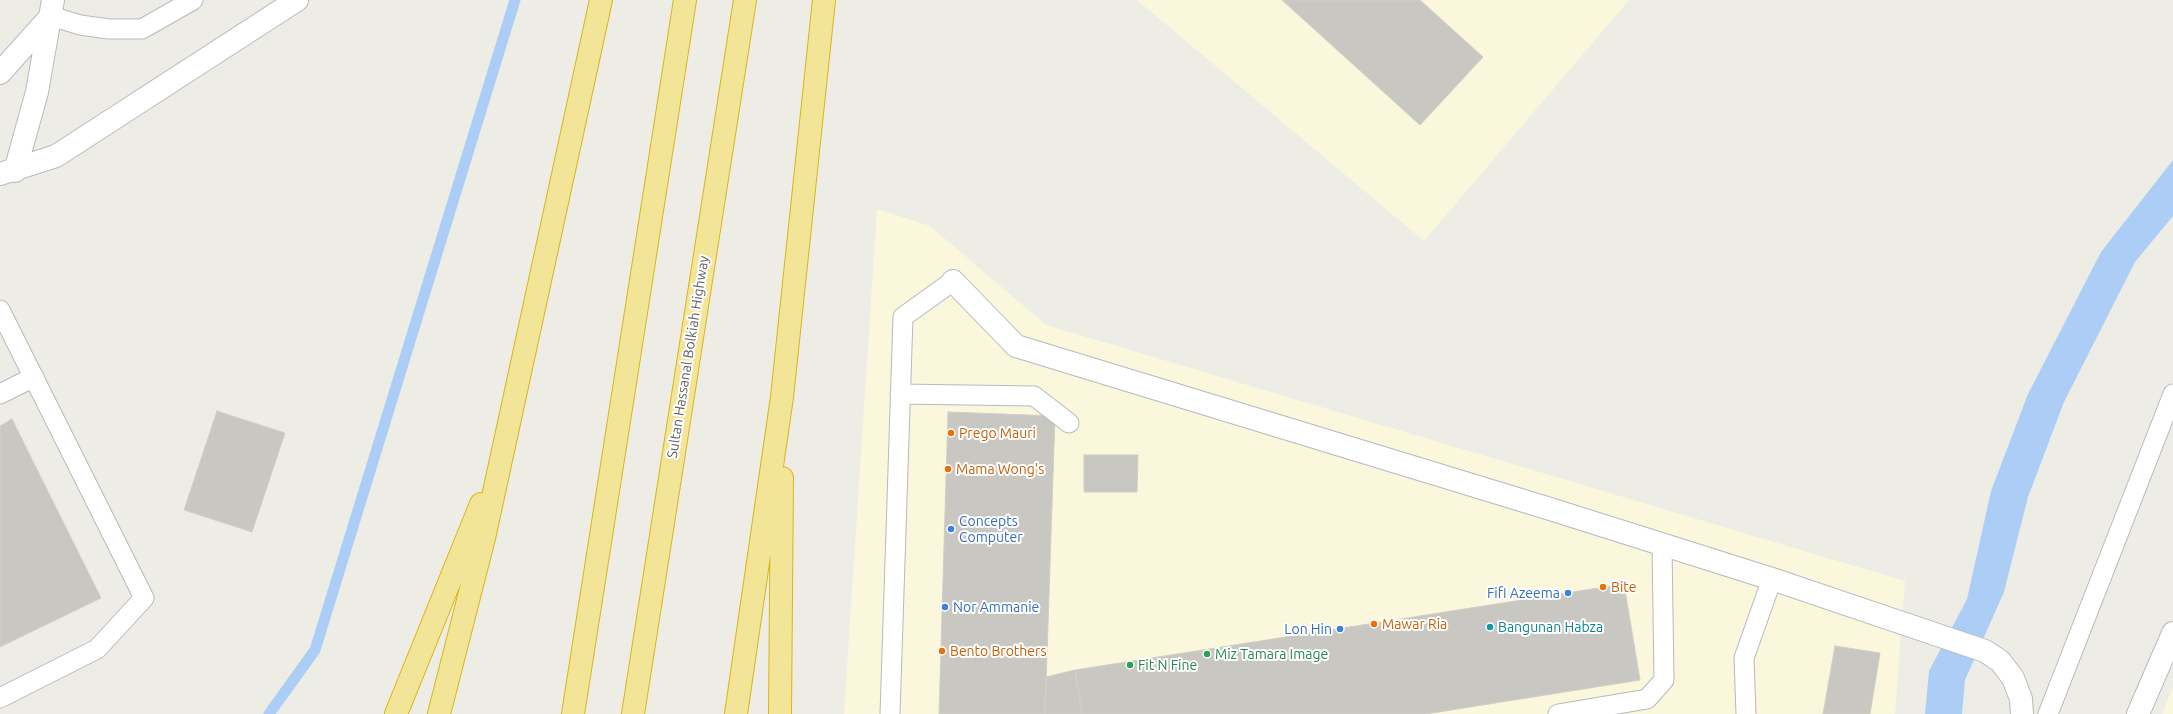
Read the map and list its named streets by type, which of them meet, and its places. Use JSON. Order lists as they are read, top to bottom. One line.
{"streets":{"highway":["Sultan Hassanal Bolkiah Highway"]},"places":["Prego Mauri","Mama Wong's","Concepts Computer","Bite","Fifi Azeema","Nor Ammanie","Mawar Ria","Bangunan Habza","Lon Hin","Bento Brothers","Miz Tamara Image","Fit N Fine"]}
